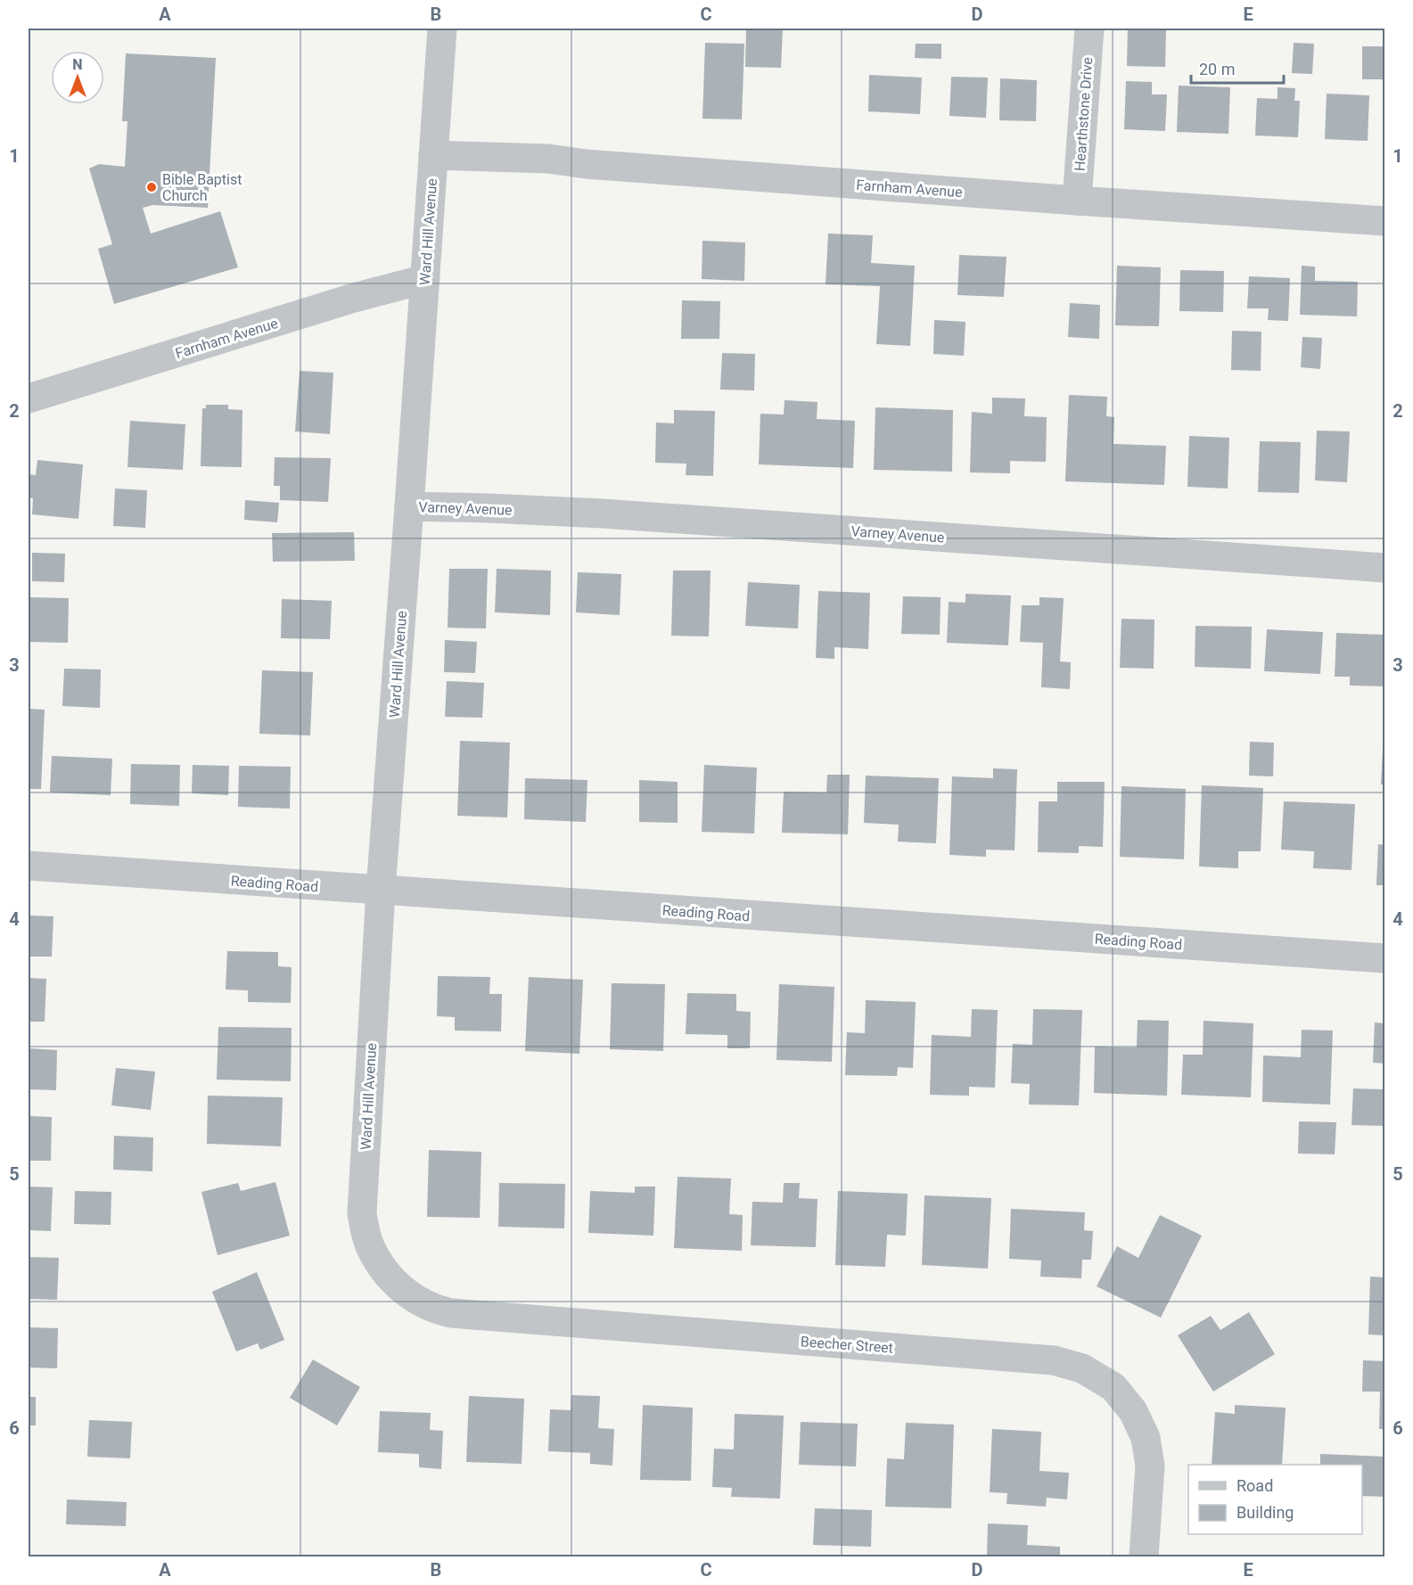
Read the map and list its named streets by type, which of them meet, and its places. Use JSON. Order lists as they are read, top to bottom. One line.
{"streets":{"street":["Hearthstone Drive","Farnham Avenue","Ward Hill Avenue","Varney Avenue","Reading Road","Beecher Street"]},"crossings":[["Hearthstone Drive","Farnham Avenue"],["Farnham Avenue","Ward Hill Avenue"],["Ward Hill Avenue","Varney Avenue"],["Ward Hill Avenue","Reading Road"],["Ward Hill Avenue","Beecher Street"]],"places":["Bible Baptist Church"],"legend":["Road","Building"],"scale_bar":"20 m","north":"top","grid":{"columns":["A","B","C","D","E"],"rows":["1","2","3","4","5","6"]}}
